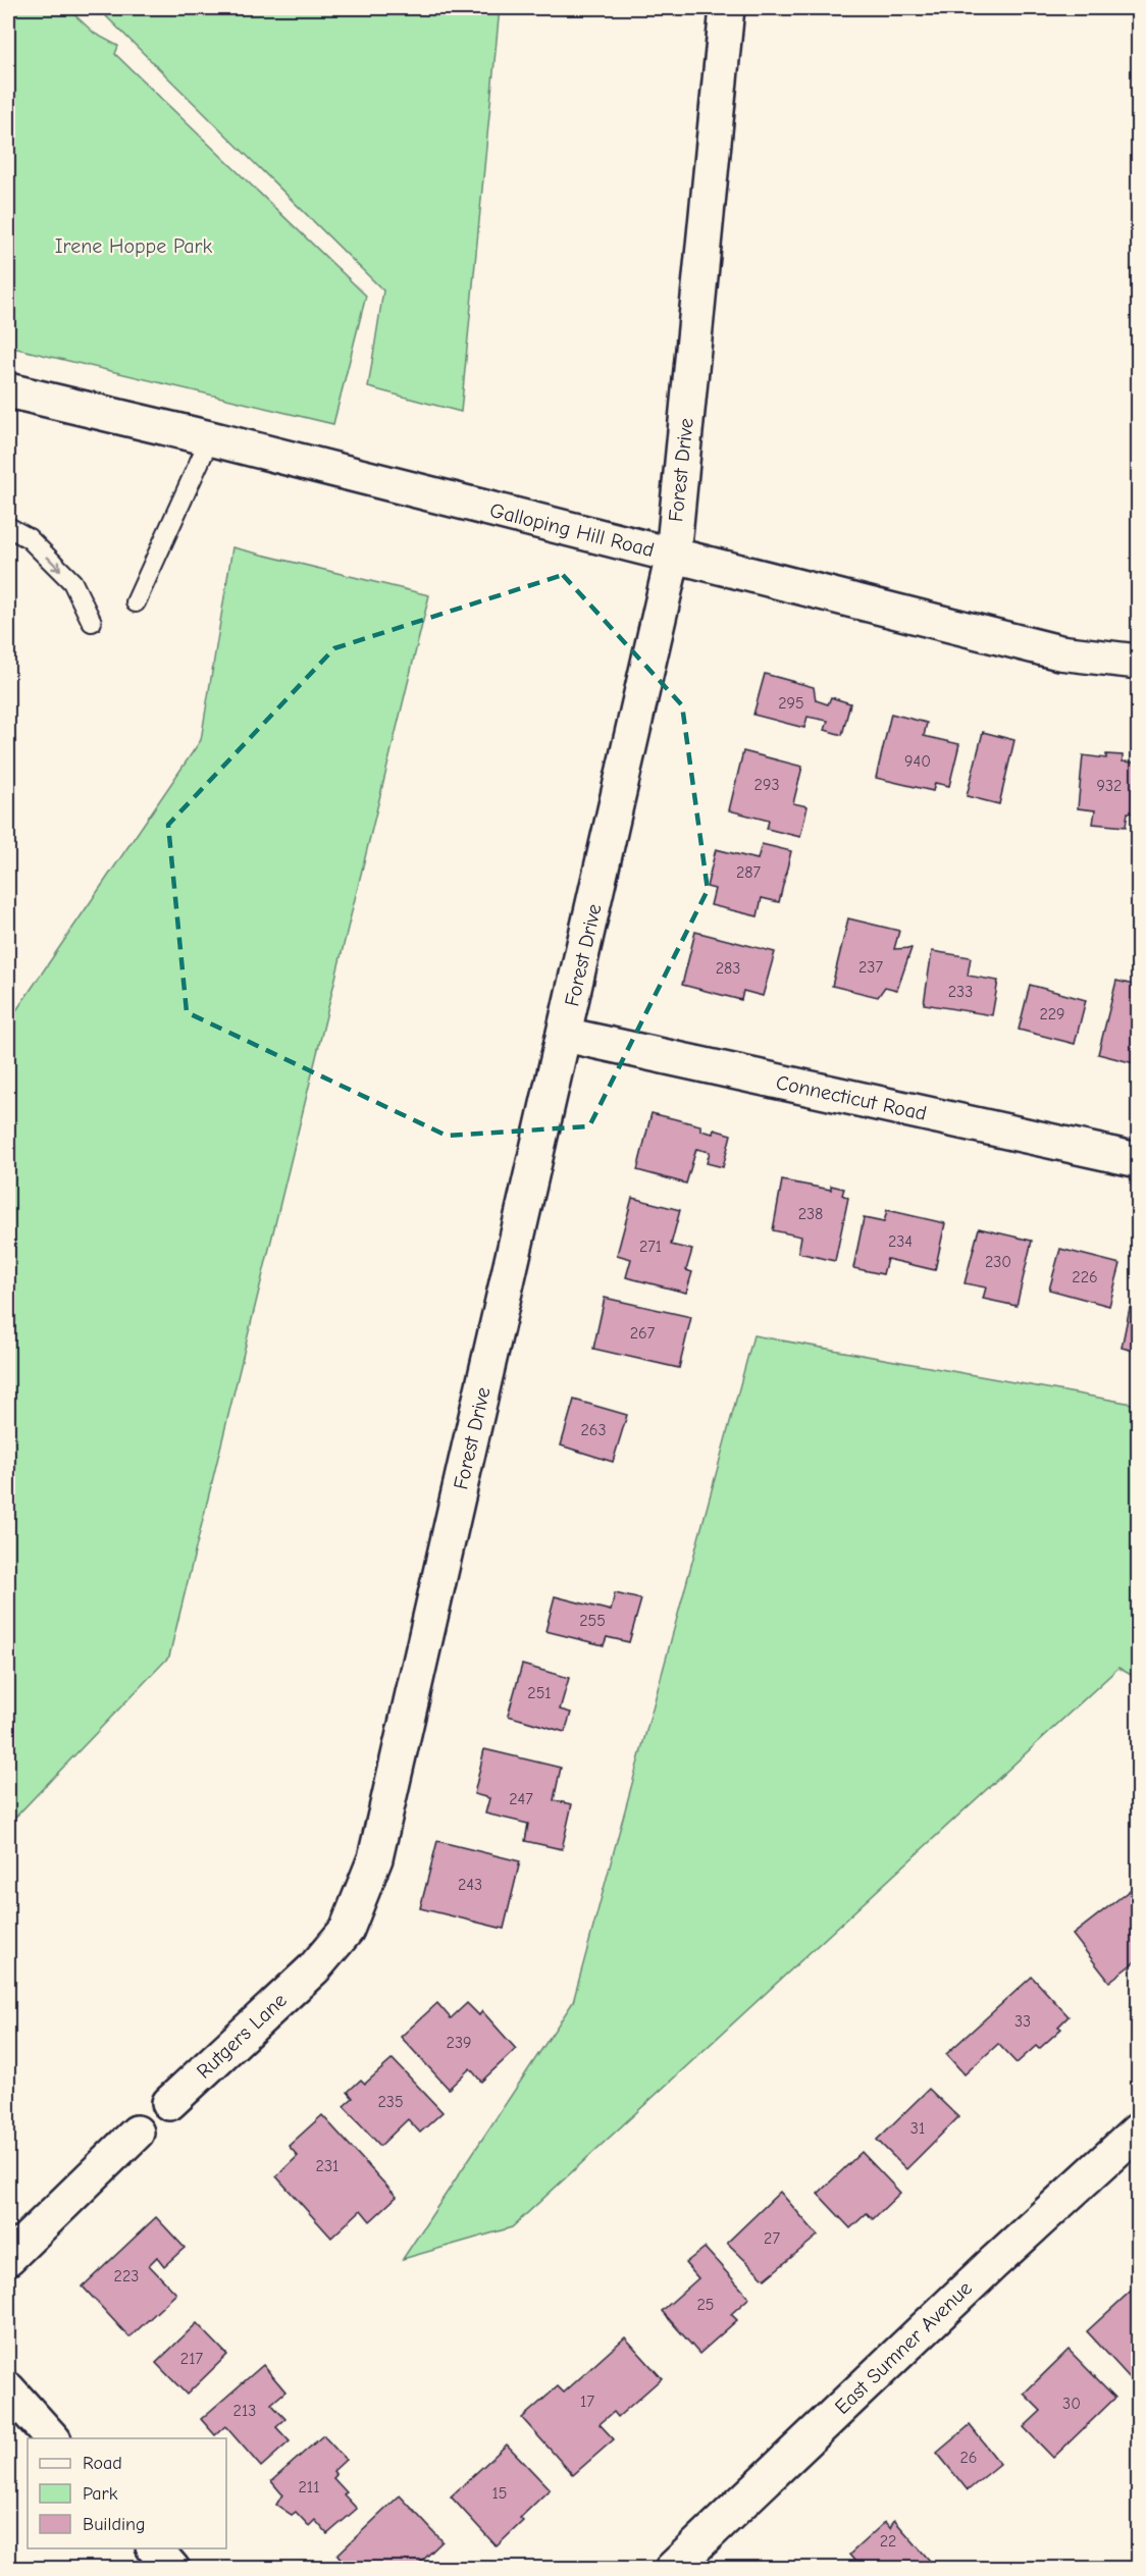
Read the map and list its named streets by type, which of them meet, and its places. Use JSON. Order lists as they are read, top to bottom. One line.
{"streets":{"street":["Forest Drive","Galloping Hill Road","Connecticut Road","Rutgers Lane","East Sumner Avenue"]},"crossings":[["Forest Drive","Galloping Hill Road"],["Forest Drive","Connecticut Road"],["Forest Drive","Rutgers Lane"]],"parks":["Irene Hoppe Park"],"house_numbers":["295","940","293","932","287","237","283","233","229","238","234","271","230","226","267","263","255","251","247","243","33","239","235","31","231","27","223","25","217","17","30","213","26","211","15","22"],"legend":["Road","Park","Building"]}
